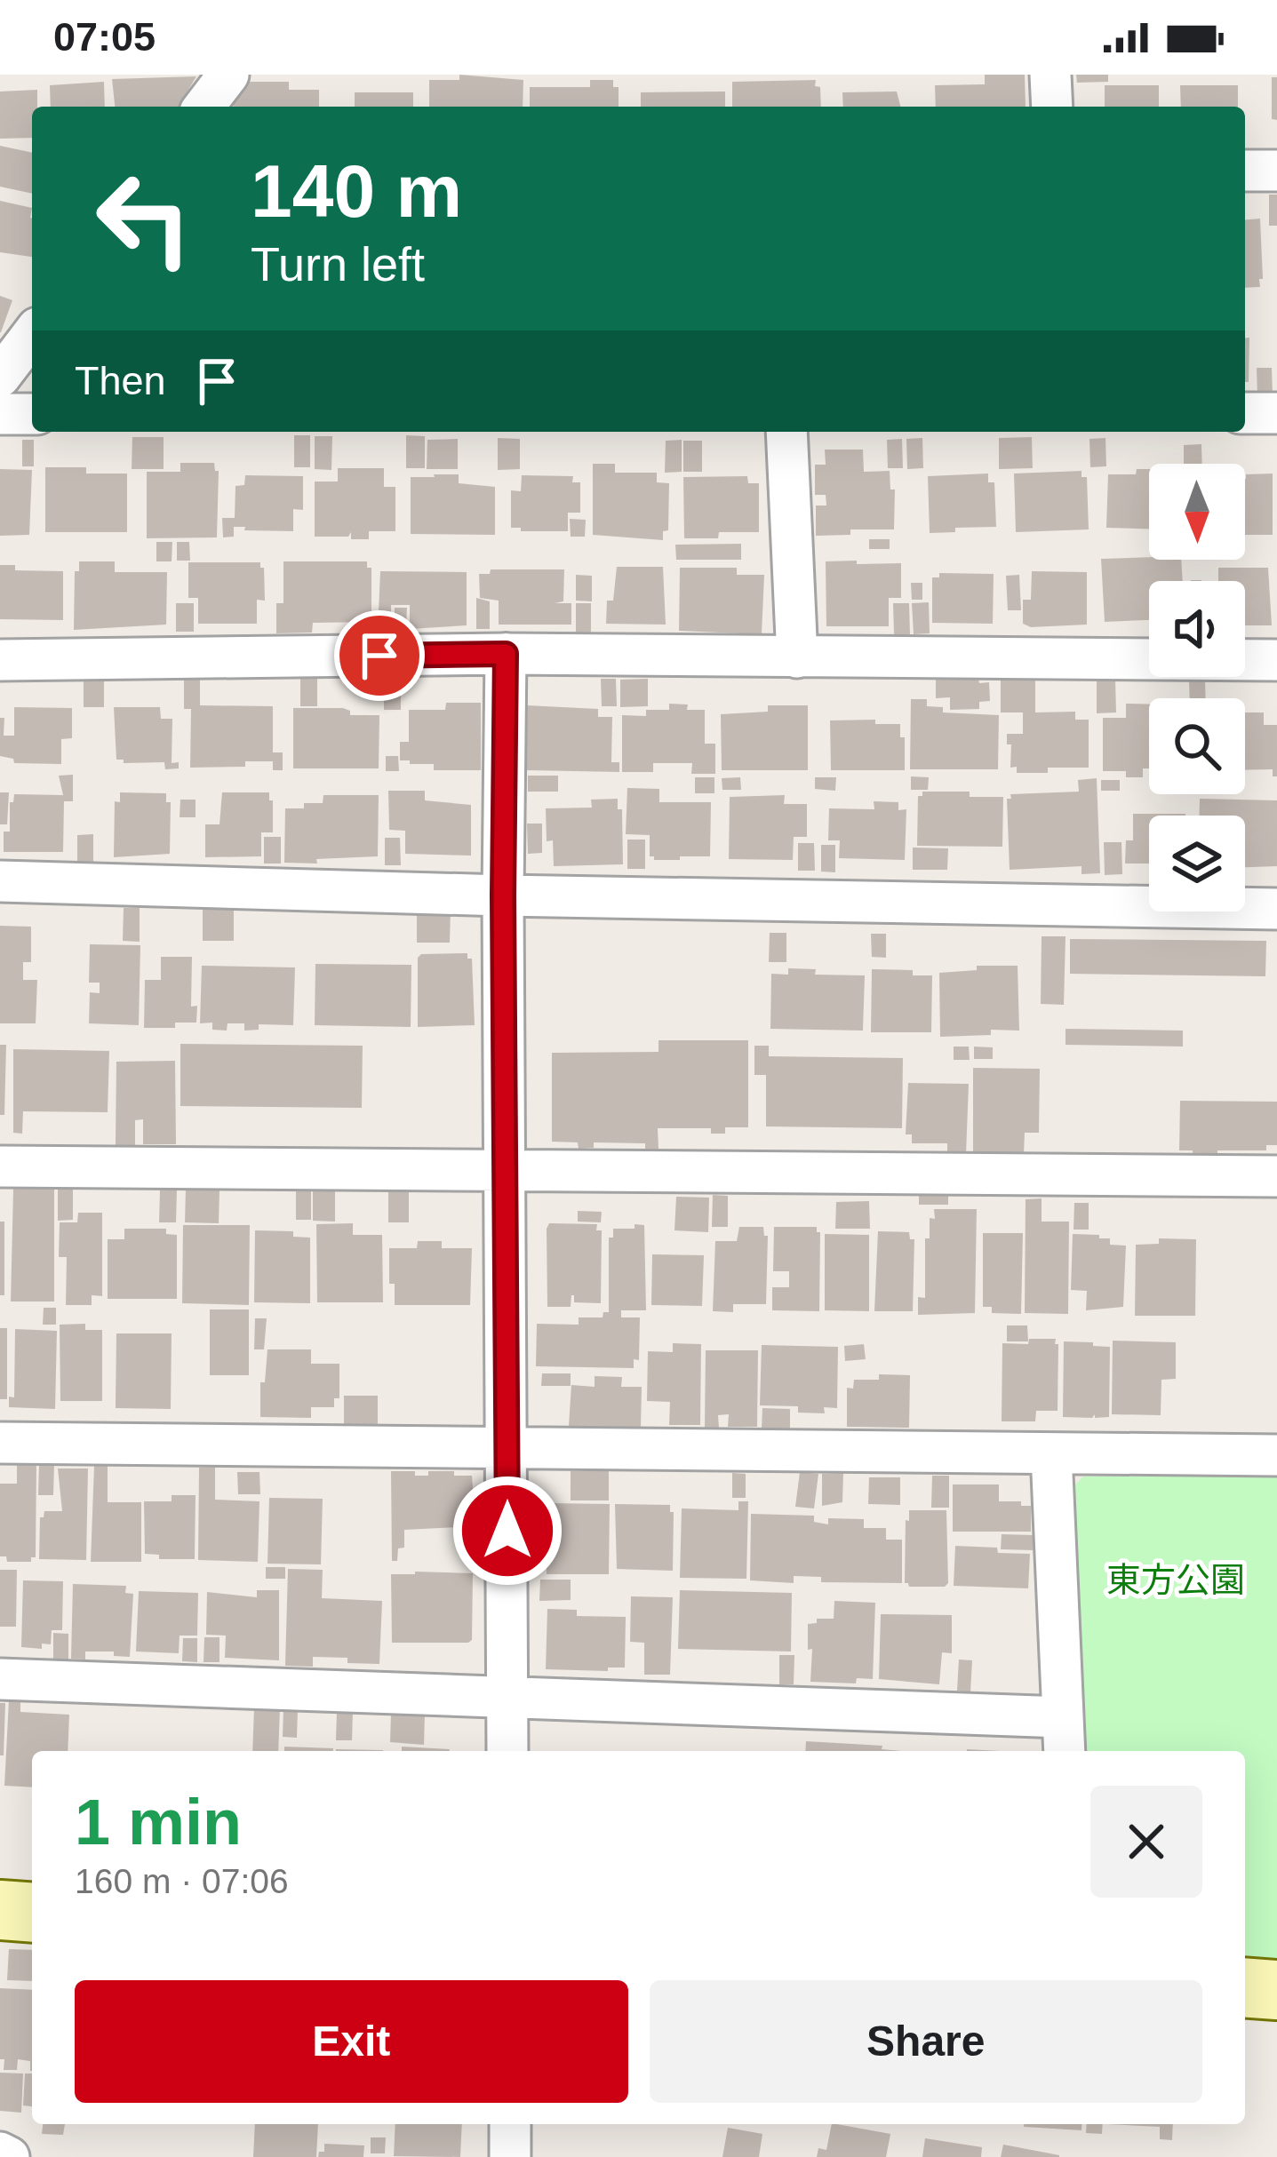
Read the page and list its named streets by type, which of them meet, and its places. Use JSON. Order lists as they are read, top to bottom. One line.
{"parks":["東方公園"],"north":"bottom","page":{"status":"07:05","turn":["140 m","Turn left"],"then":"Then","heading":["1 min","160 m · 07:06"],"buttons":["Exit","Share"]}}
